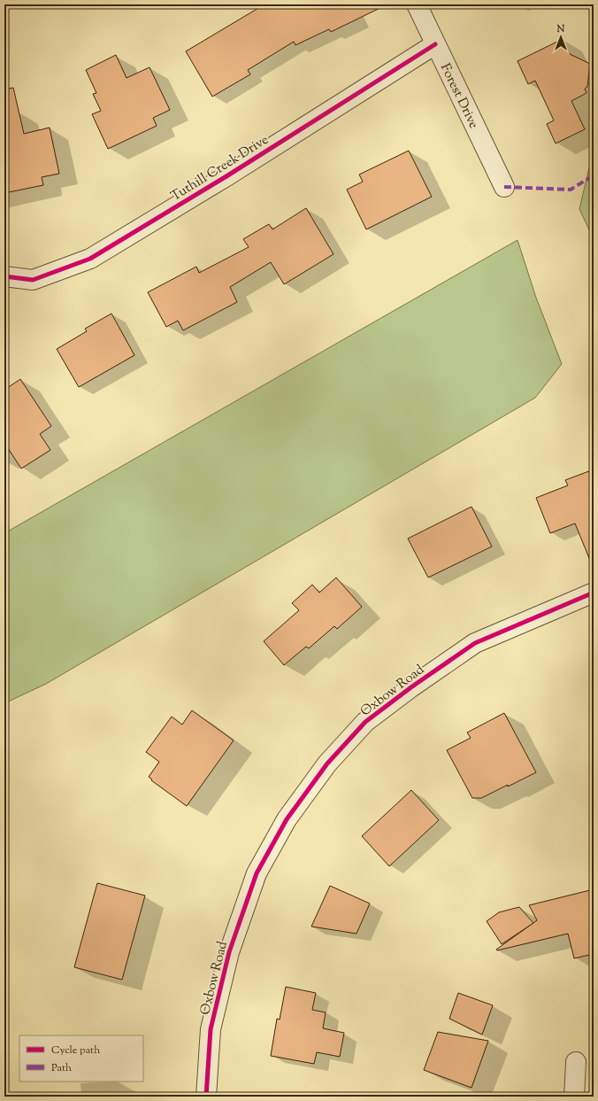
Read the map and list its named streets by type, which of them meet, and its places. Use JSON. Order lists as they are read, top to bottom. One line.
{"streets":{"street":["Forest Drive","Tuthill Creek Drive","Oxbow Road"]},"crossings":[["Forest Drive","Tuthill Creek Drive"]],"legend":["Cycle path","Path"],"north":"top"}
